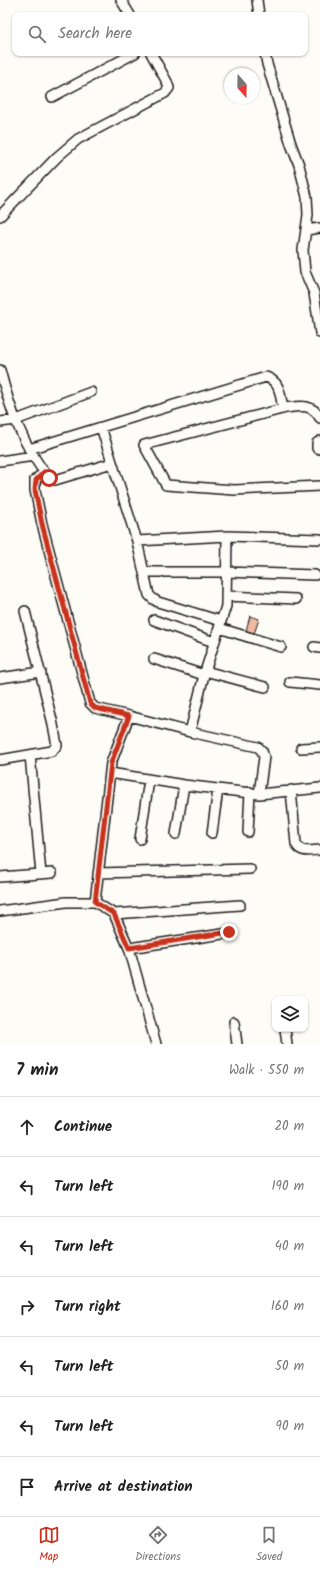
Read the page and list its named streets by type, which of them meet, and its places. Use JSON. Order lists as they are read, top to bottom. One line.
{"north":"bottom","page":{"search":"Search here","heading":["7 min","Walk · 550 m"],"list":[["Continue","20 m"],["Turn left","190 m"],["Turn left","40 m"],["Turn right","160 m"],["Turn left","50 m"],["Turn left","90 m"],"Arrive at destination"],"nav":["Map","Directions","Saved"]}}
